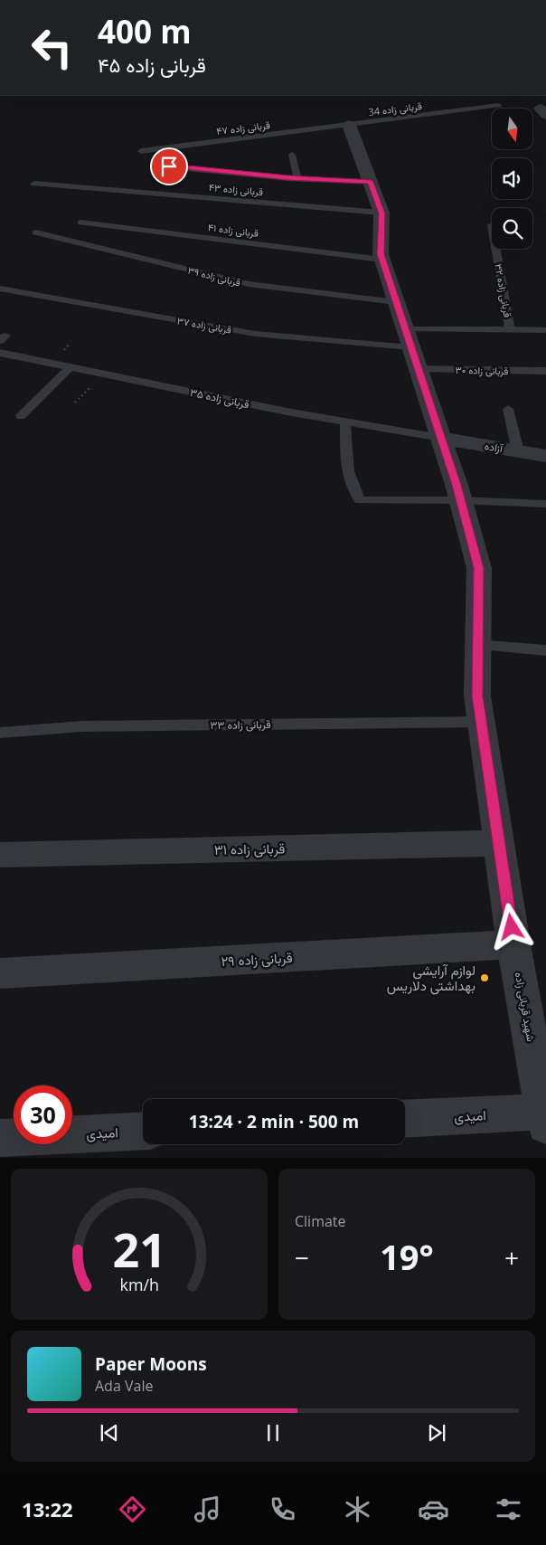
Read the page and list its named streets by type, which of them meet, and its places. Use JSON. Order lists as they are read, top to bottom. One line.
{"streets":{"street":["آزاده","قربانی زاده ۳۱","قربانی زاده ۲۹","شهید قربانی زاده","امیدی"],"lane":["قربانی زاده 34","قربانی زاده ۴۷","قربانی زاده ۴۳","قربانی زاده ۴۱","قربانی زاده ۳۹","قربانی زاده ۳۲","قربانی زاده ۳۷","قربانی زاده ۳۰","قربانی زاده ۳۵","قربانی زاده ۳۳"]},"crossings":[["قربانی زاده 34","قربانی زاده ۴۷"],["قربانی زاده 34","شهید قربانی زاده"],["قربانی زاده ۴۷","شهید قربانی زاده"],["قربانی زاده ۴۳","شهید قربانی زاده"],["قربانی زاده ۴۱","شهید قربانی زاده"],["قربانی زاده ۳۹","شهید قربانی زاده"],["قربانی زاده ۳۲","شهید قربانی زاده"],["قربانی زاده ۳۷","شهید قربانی زاده"],["قربانی زاده ۳۰","شهید قربانی زاده"],["قربانی زاده ۳۵","آزاده"],["قربانی زاده ۳۵","شهید قربانی زاده"],["آزاده","شهید قربانی زاده"],["قربانی زاده ۳۳","شهید قربانی زاده"],["قربانی زاده ۳۱","شهید قربانی زاده"],["قربانی زاده ۲۹","شهید قربانی زاده"],["شهید قربانی زاده","امیدی"]],"places":["لوازم آرایشی بهداشتی دلاریس"],"north":"bottom","page":{"turn":["400 m","قربانی زاده ۴۵"],"limit":"30","trip":"13:24 · 2 min · 500 m","tile":"Climate","heat":["−","19°","+"],"song":["Paper Moons","Ada Vale"],"tabs":"13:22","gauge":["21","km/h"]}}
